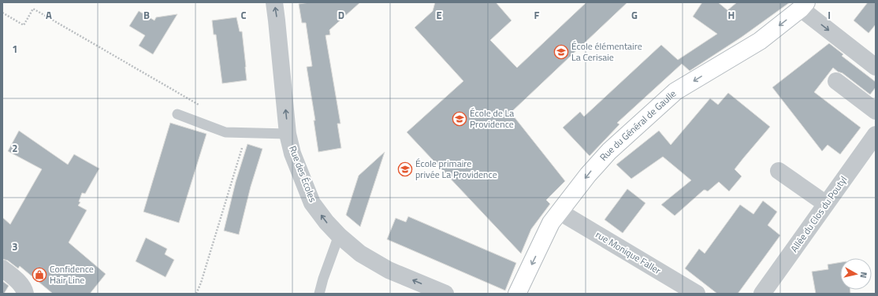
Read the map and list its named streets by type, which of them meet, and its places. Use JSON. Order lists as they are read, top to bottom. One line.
{"streets":{"main road":["Rue du Général de Gaulle"],"street":["Rue des Écoles","Allée du Clos du Poutyl","rue Monique Faller"]},"crossings":[["Rue du Général de Gaulle","rue Monique Faller"]],"one_way":["Rue du Général de Gaulle","Rue des Écoles"],"places":{"school or university":["École élémentaire La Cerisaie","École de La Providence","École primaire privée La Providence"],"shop":["Confidence Hair Line"]},"north":"right","grid":{"columns":["A","B","C","D","E","F","G","H","I"],"rows":["1","2","3"]}}
